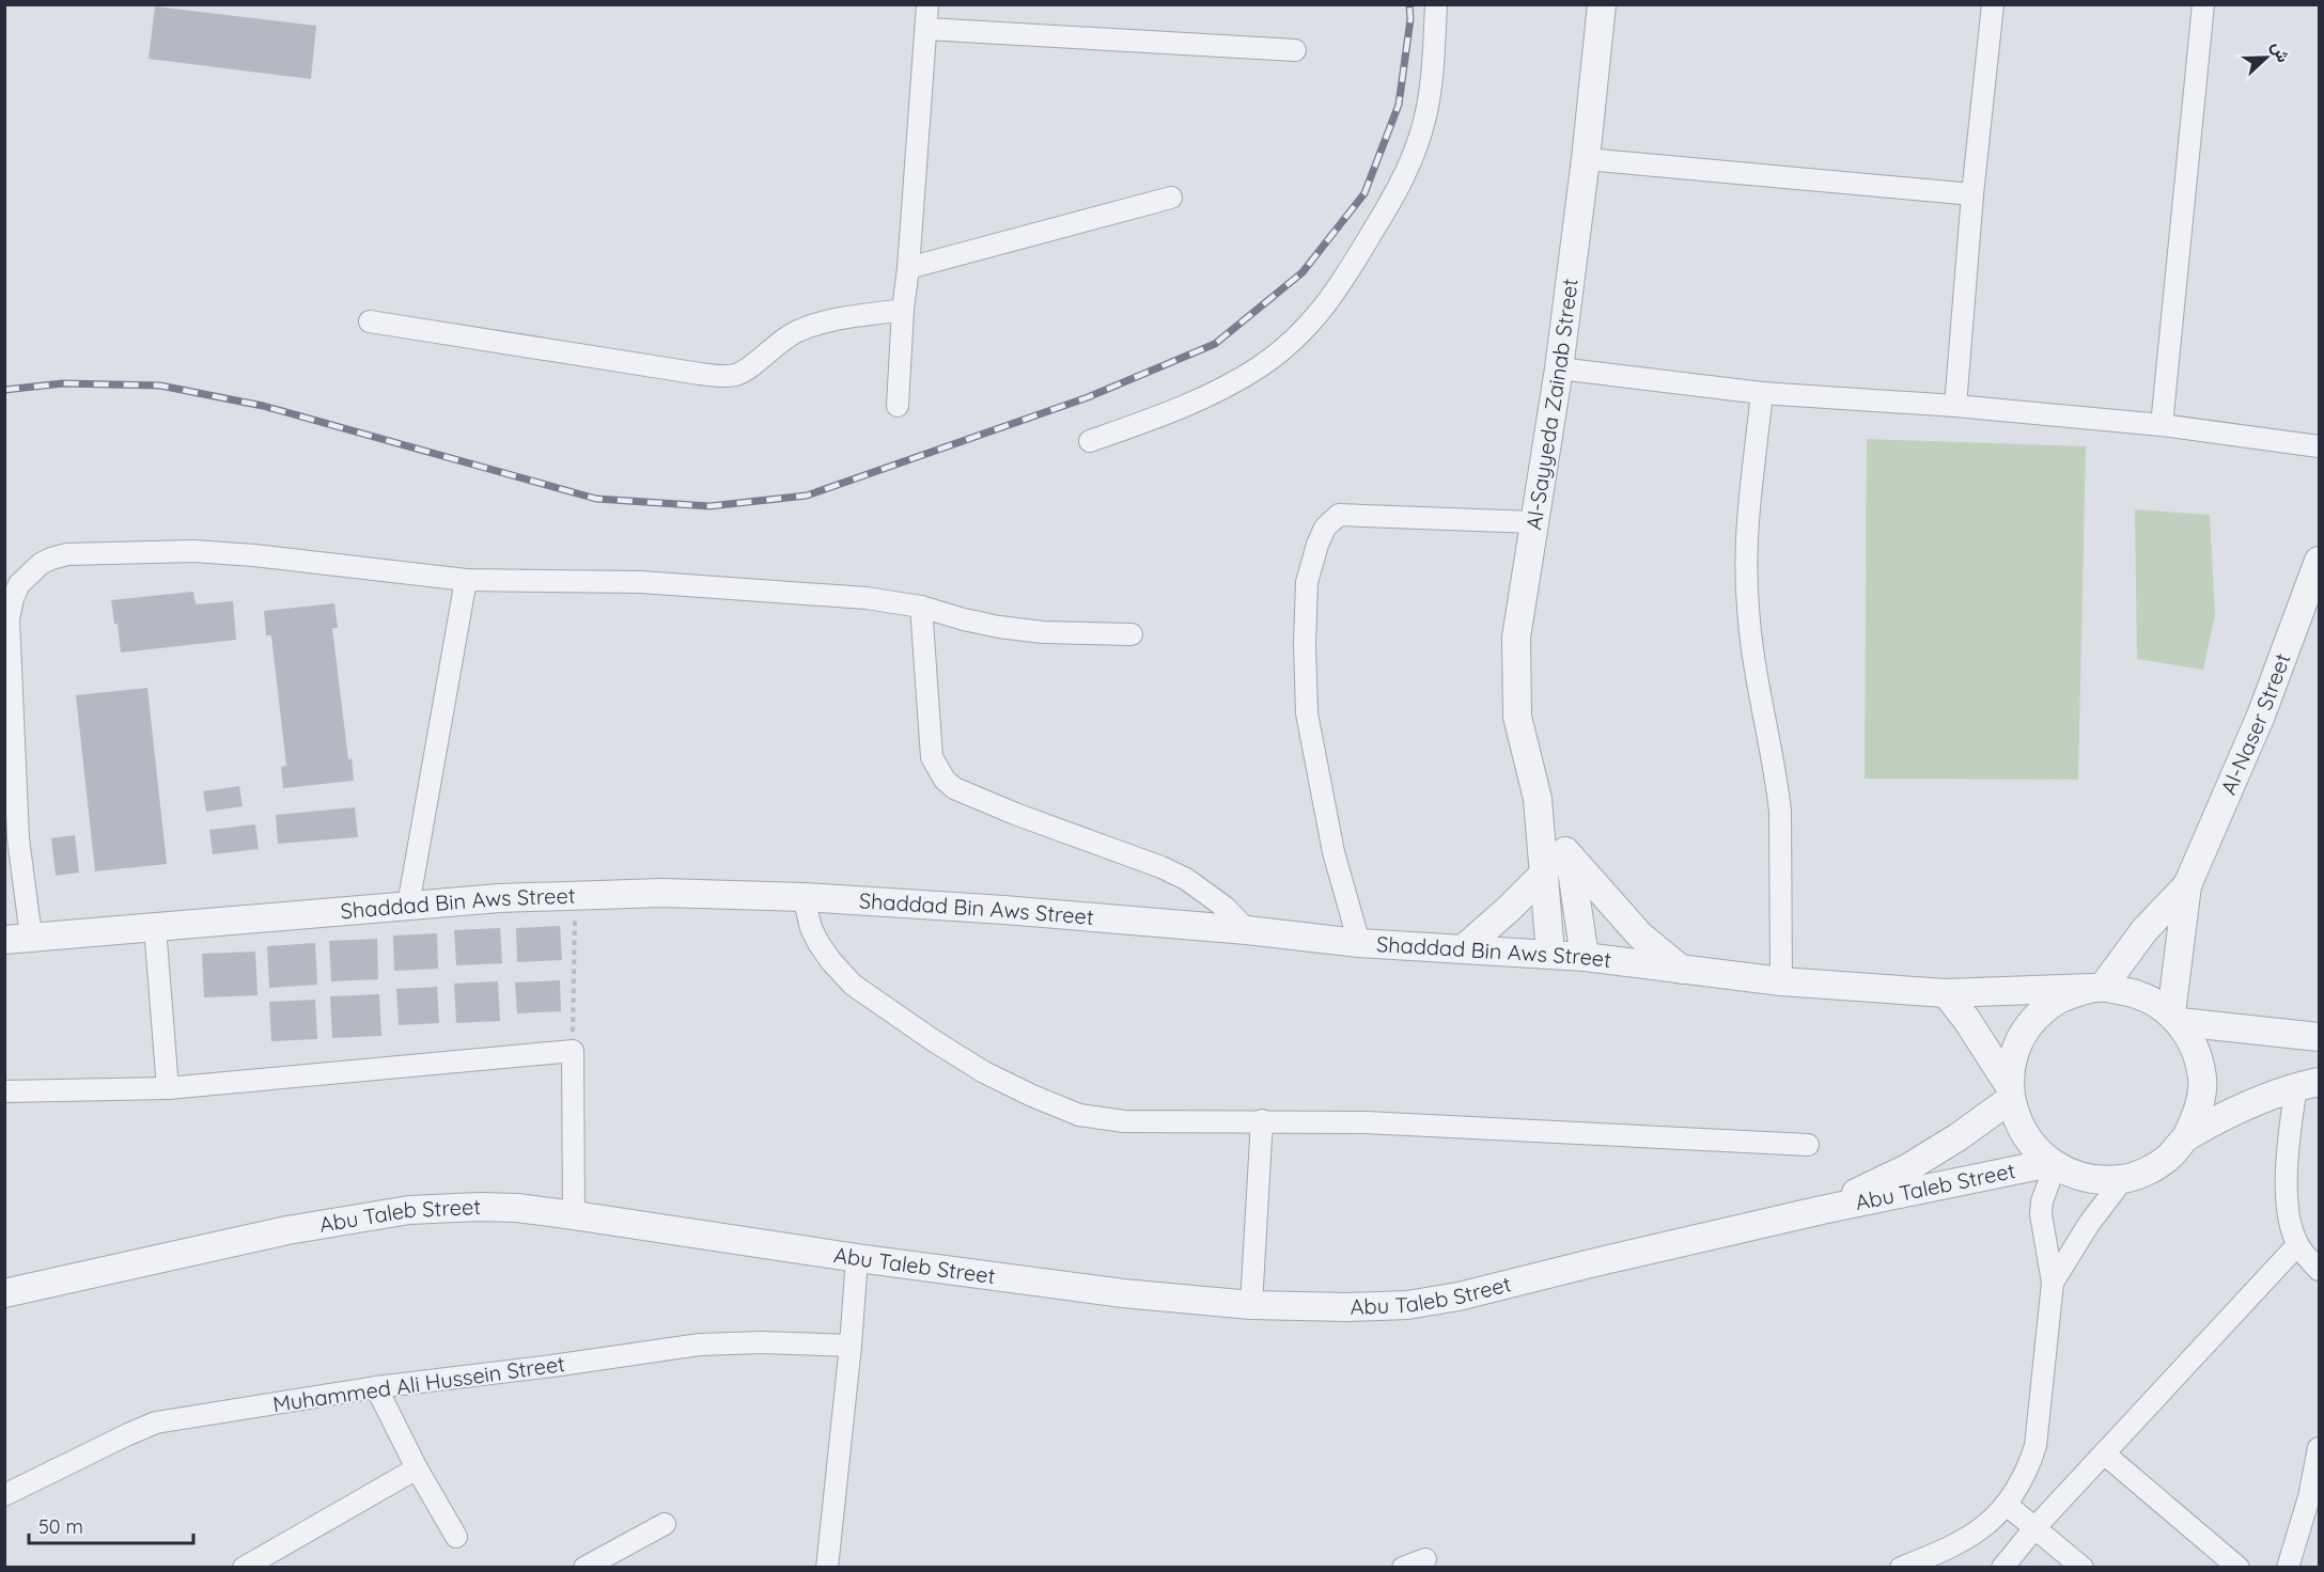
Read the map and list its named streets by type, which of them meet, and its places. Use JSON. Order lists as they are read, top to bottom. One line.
{"streets":{"street":["Al-Sayyeda Zainab Street","Al-Naser Street","Shaddad Bin Aws Street","Abu Taleb Street","Muhammed Ali Hussein Street"]},"crossings":[["Al-Sayyeda Zainab Street","Shaddad Bin Aws Street"],["Al-Naser Street","Shaddad Bin Aws Street"],["Al-Naser Street","Abu Taleb Street"],["Shaddad Bin Aws Street","Abu Taleb Street"]],"scale_bar":"50 m","north":"right"}
